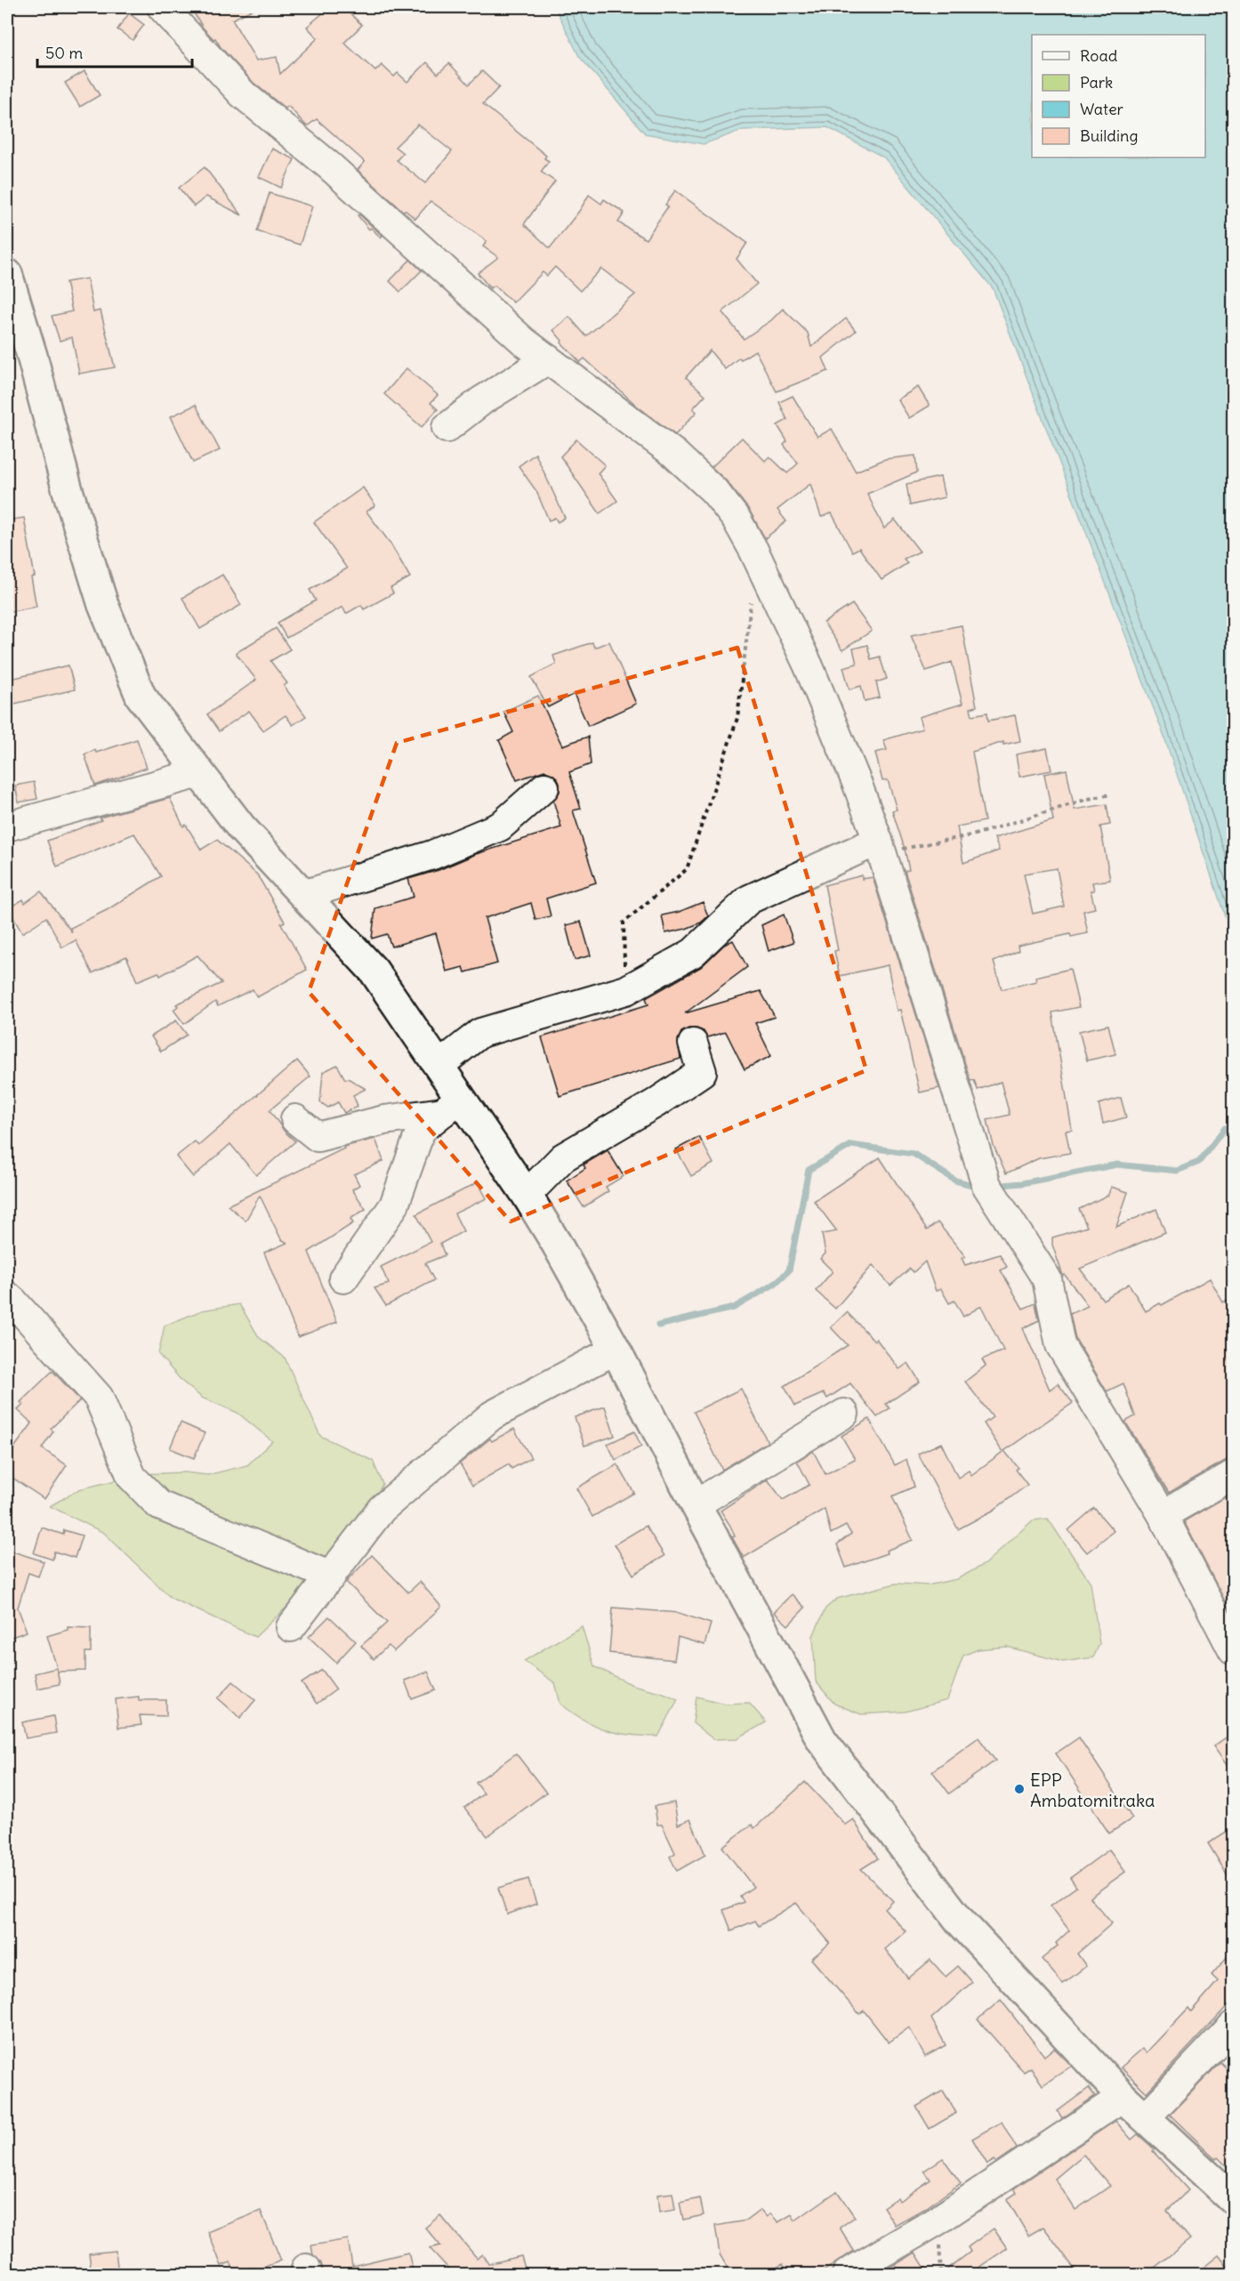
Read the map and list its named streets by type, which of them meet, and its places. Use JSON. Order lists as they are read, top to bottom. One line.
{"places":["EPP Ambatomitraka"],"legend":["Road","Park","Water","Building"],"scale_bar":"50 m"}
